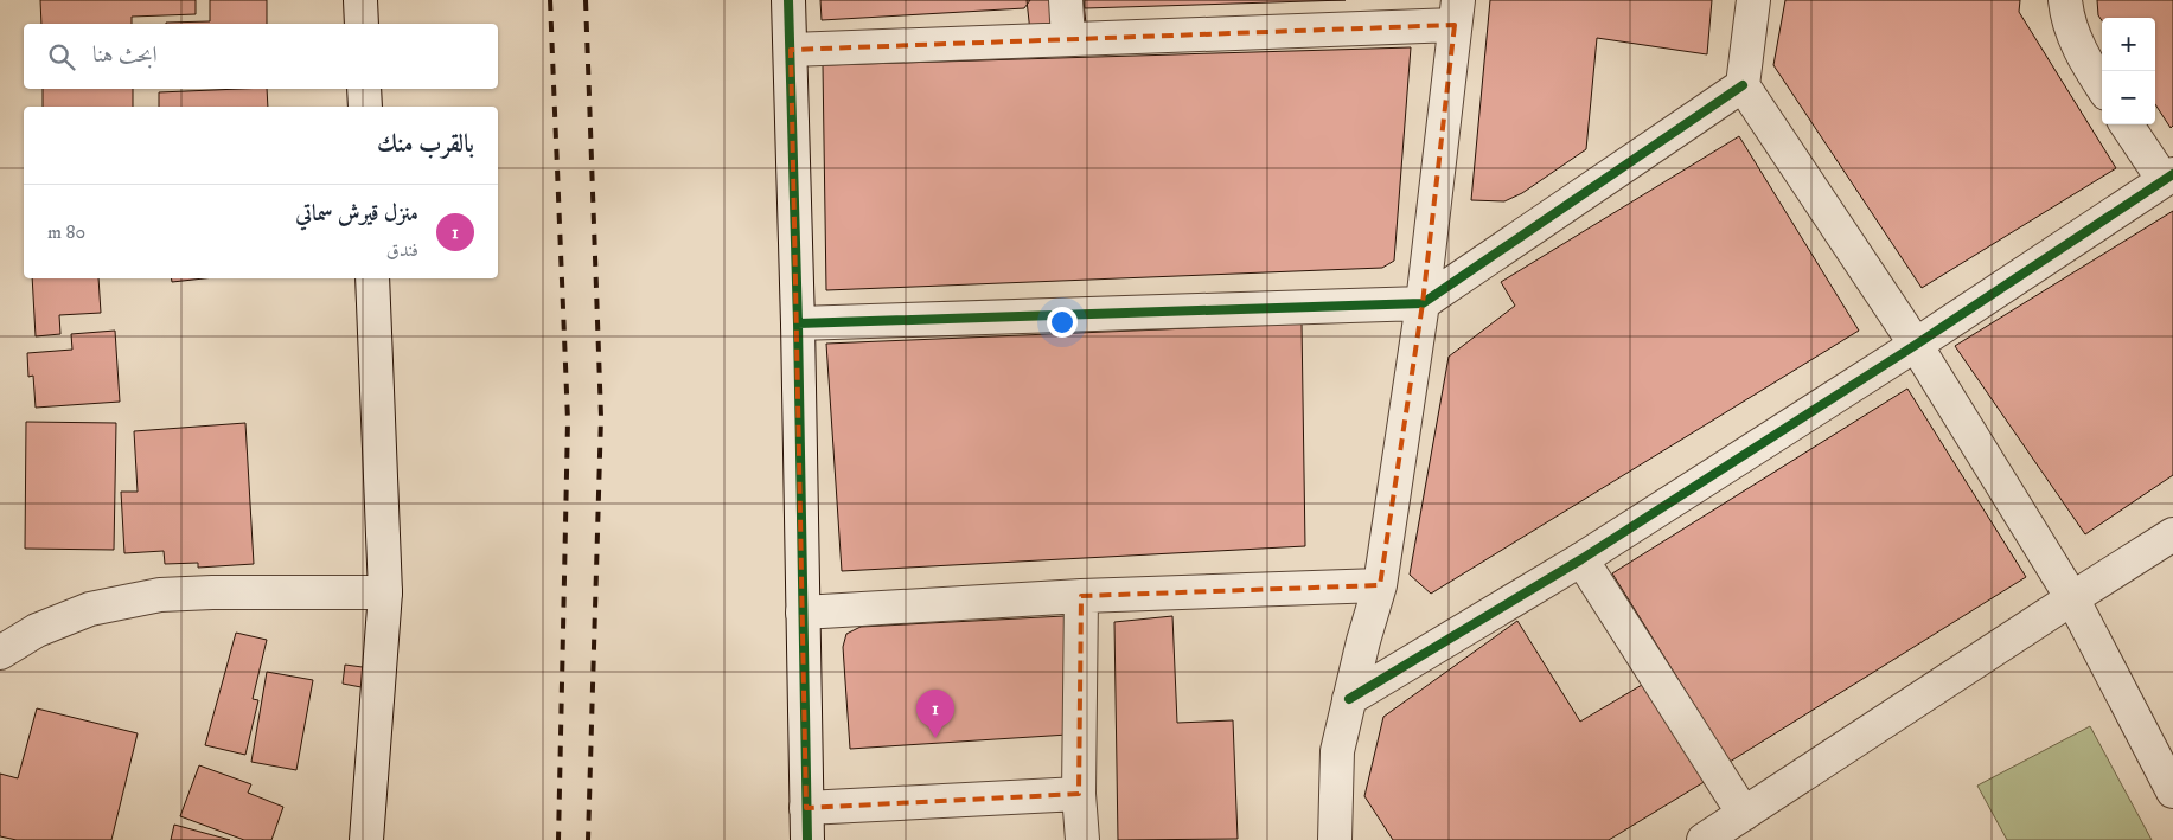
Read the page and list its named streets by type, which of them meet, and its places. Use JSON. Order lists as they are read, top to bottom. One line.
{"page":{"map_buttons":["+","−"],"search":"ابحث هنا","heading":"بالقرب منك","list":[{"mark":"1","name":"منزل قيرش سماتي","note":"فندق","value":"80 m"}],"pins":"1"}}
